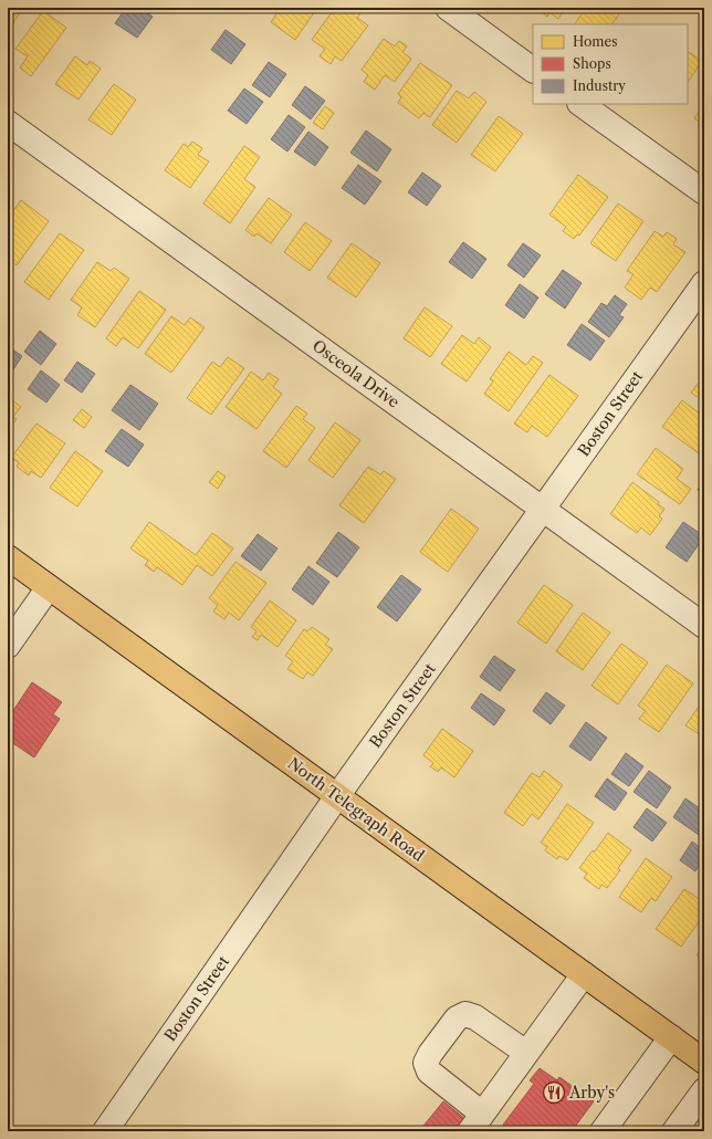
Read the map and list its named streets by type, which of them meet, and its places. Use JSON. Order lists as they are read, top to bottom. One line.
{"streets":{"main road":["North Telegraph Road"],"street":["Osceola Drive","Boston Street"]},"crossings":[["Osceola Drive","Boston Street"],["Boston Street","North Telegraph Road"]],"places":{"restaurant":["Arby's"]},"legend":["Homes","Shops","Industry"]}
